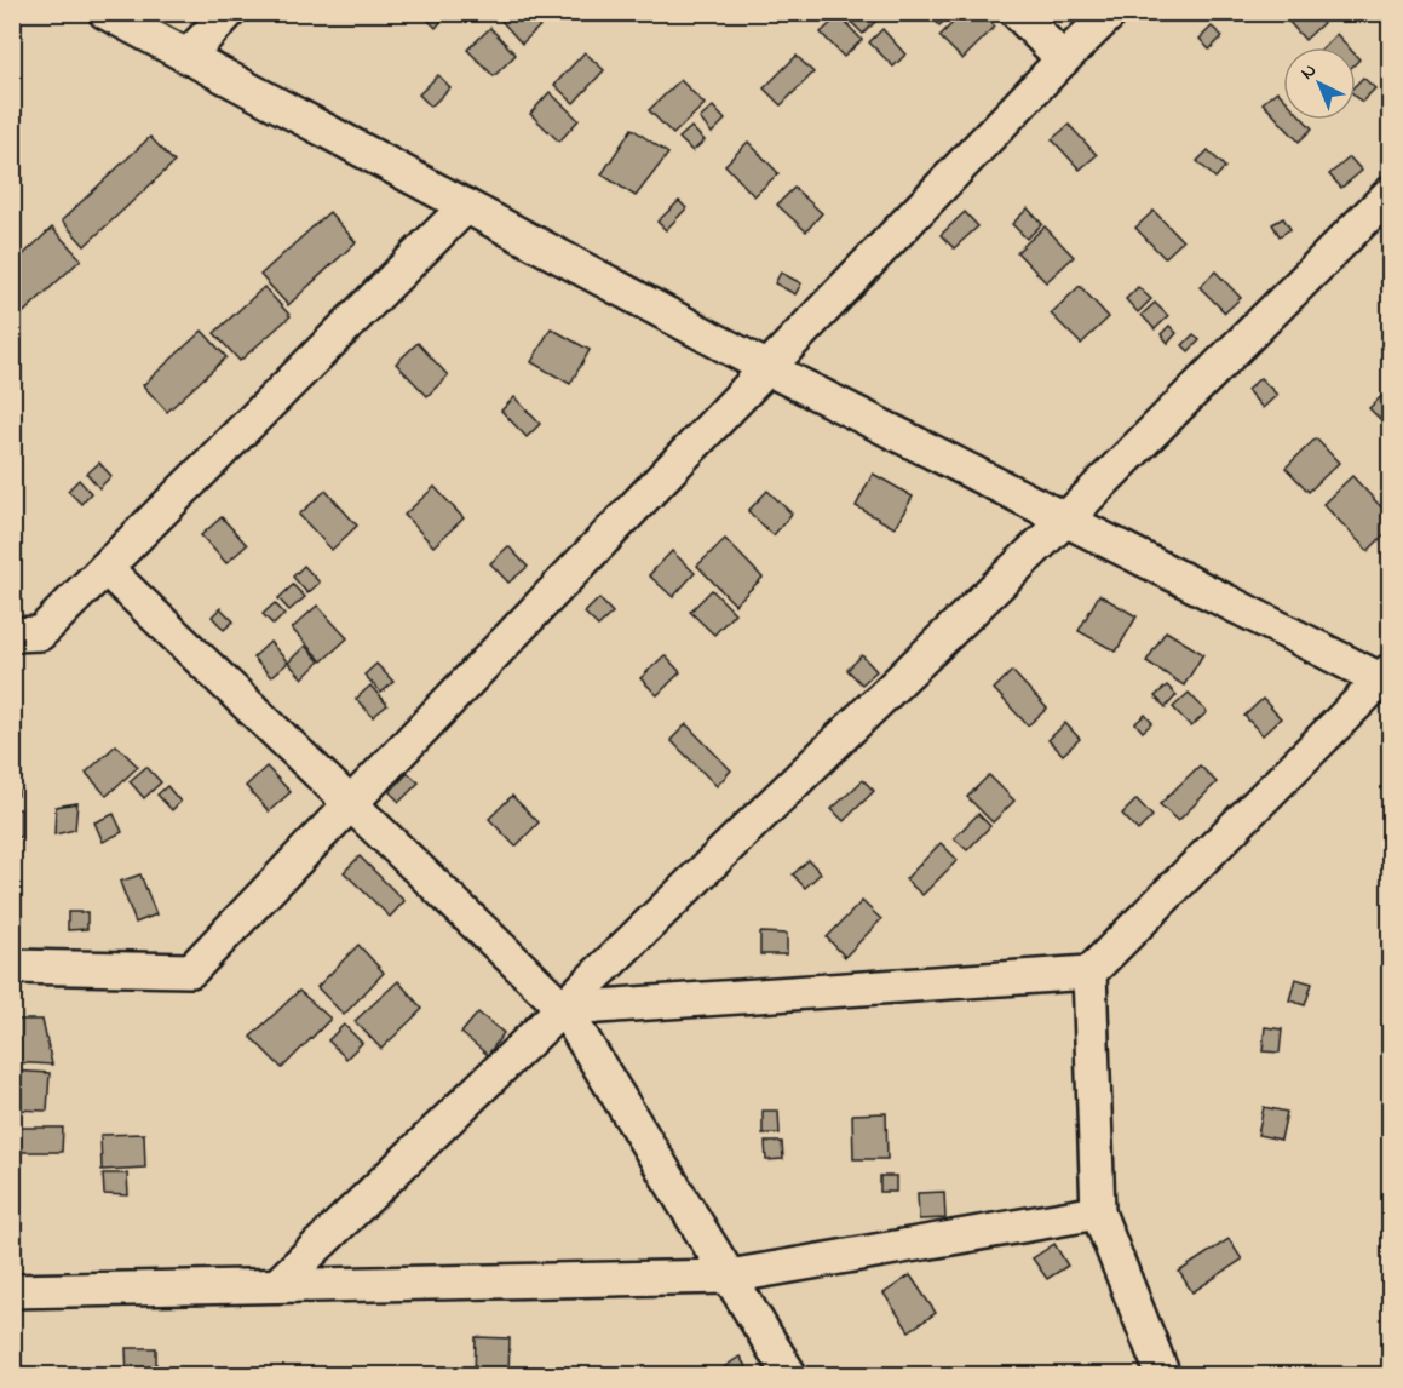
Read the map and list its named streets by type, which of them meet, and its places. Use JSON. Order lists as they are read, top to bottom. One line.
{"north":"top left"}
